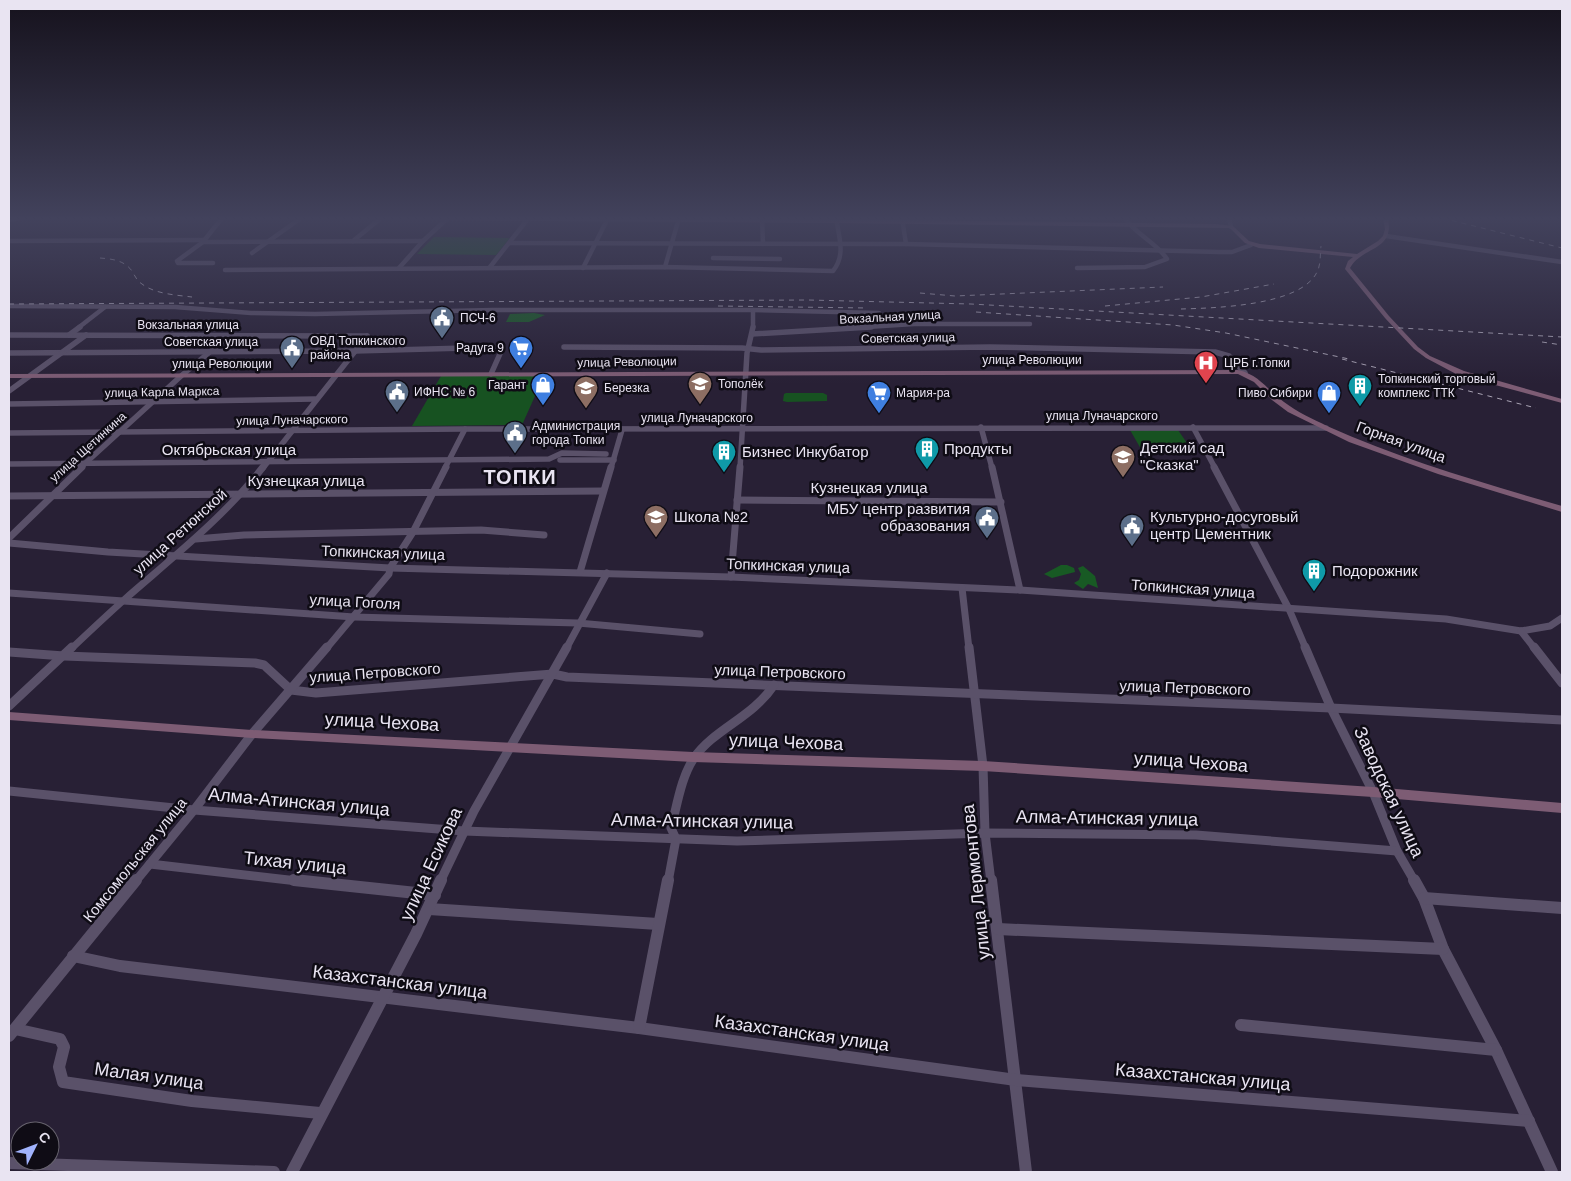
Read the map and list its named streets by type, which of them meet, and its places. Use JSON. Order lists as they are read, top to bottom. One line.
{"streets":{"street":["Вокзальная улица","Советская улица","улица Революции","улица Карла Маркса","улица Луначарского","Горная улица","улица Щетинкина","Октябрьская улица","Кузнецкая улица","улица Ретюнской","Топкинская улица","улица Гоголя","улица Петровского","улица Чехова","Заводская улица","Алма-Атинская улица","Комсомольская улица","Тихая улица","улица Есикова","улица Лермонтова","Казахстанская улица","Малая улица"]},"crossings":[["Вокзальная улица","улица Щетинкина"],["Вокзальная улица","улица Ретюнской"],["Советская улица","улица Революции"],["Советская улица","Горная улица"],["Советская улица","улица Щетинкина"],["Советская улица","улица Ретюнской"],["улица Революции","Горная улица"],["улица Революции","улица Щетинкина"],["улица Революции","улица Ретюнской"],["улица Карла Маркса","улица Щетинкина"],["улица Карла Маркса","улица Ретюнской"],["улица Луначарского","Горная улица"],["улица Луначарского","улица Щетинкина"],["улица Луначарского","улица Ретюнской"],["улица Луначарского","Заводская улица"],["улица Луначарского","Комсомольская улица"],["улица Щетинкина","Октябрьская улица"],["улица Щетинкина","Кузнецкая улица"],["Октябрьская улица","улица Ретюнской"],["Октябрьская улица","Комсомольская улица"],["Кузнецкая улица","улица Ретюнской"],["Кузнецкая улица","Комсомольская улица"],["улица Ретюнской","Топкинская улица"],["улица Ретюнской","улица Гоголя"],["улица Ретюнской","улица Петровского"],["Топкинская улица","Заводская улица"],["Топкинская улица","Комсомольская улица"],["Топкинская улица","улица Есикова"],["Топкинская улица","улица Лермонтова"],["улица Гоголя","Комсомольская улица"],["улица Гоголя","улица Есикова"],["улица Петровского","Заводская улица"],["улица Петровского","Комсомольская улица"],["улица Петровского","улица Есикова"],["улица Петровского","улица Лермонтова"],["улица Чехова","Заводская улица"],["улица Чехова","Комсомольская улица"],["улица Чехова","улица Есикова"],["улица Чехова","улица Лермонтова"],["Заводская улица","Алма-Атинская улица"],["Заводская улица","Казахстанская улица"],["Алма-Атинская улица","Комсомольская улица"],["Алма-Атинская улица","улица Есикова"],["Алма-Атинская улица","улица Лермонтова"],["Комсомольская улица","Тихая улица"],["Комсомольская улица","Казахстанская улица"],["Комсомольская улица","Малая улица"],["Тихая улица","улица Есикова"],["улица Есикова","Казахстанская улица"],["улица Есикова","Малая улица"],["улица Лермонтова","Казахстанская улица"]],"districts":["ТОПКИ"],"places":{"public building":["ПСЧ-6","ОВД Топкинского района","ИФНС № 6","Администрация города Топки","МБУ центр развития образования","Культурно-досуговый центр Цементник"],"supermarket":["Радуга 9","Мария-ра"],"hospital":["ЦРБ г.Топки"],"school or university":["Тополёк","Березка","Детский сад \"Сказка\"","Школа №2"],"shop":["Гарант","Пиво Сибири"],"building":["Топкинский торговый комплекс ТТК","Продукты","Бизнес Инкубатор","Подорожник"]},"north":"top right"}
